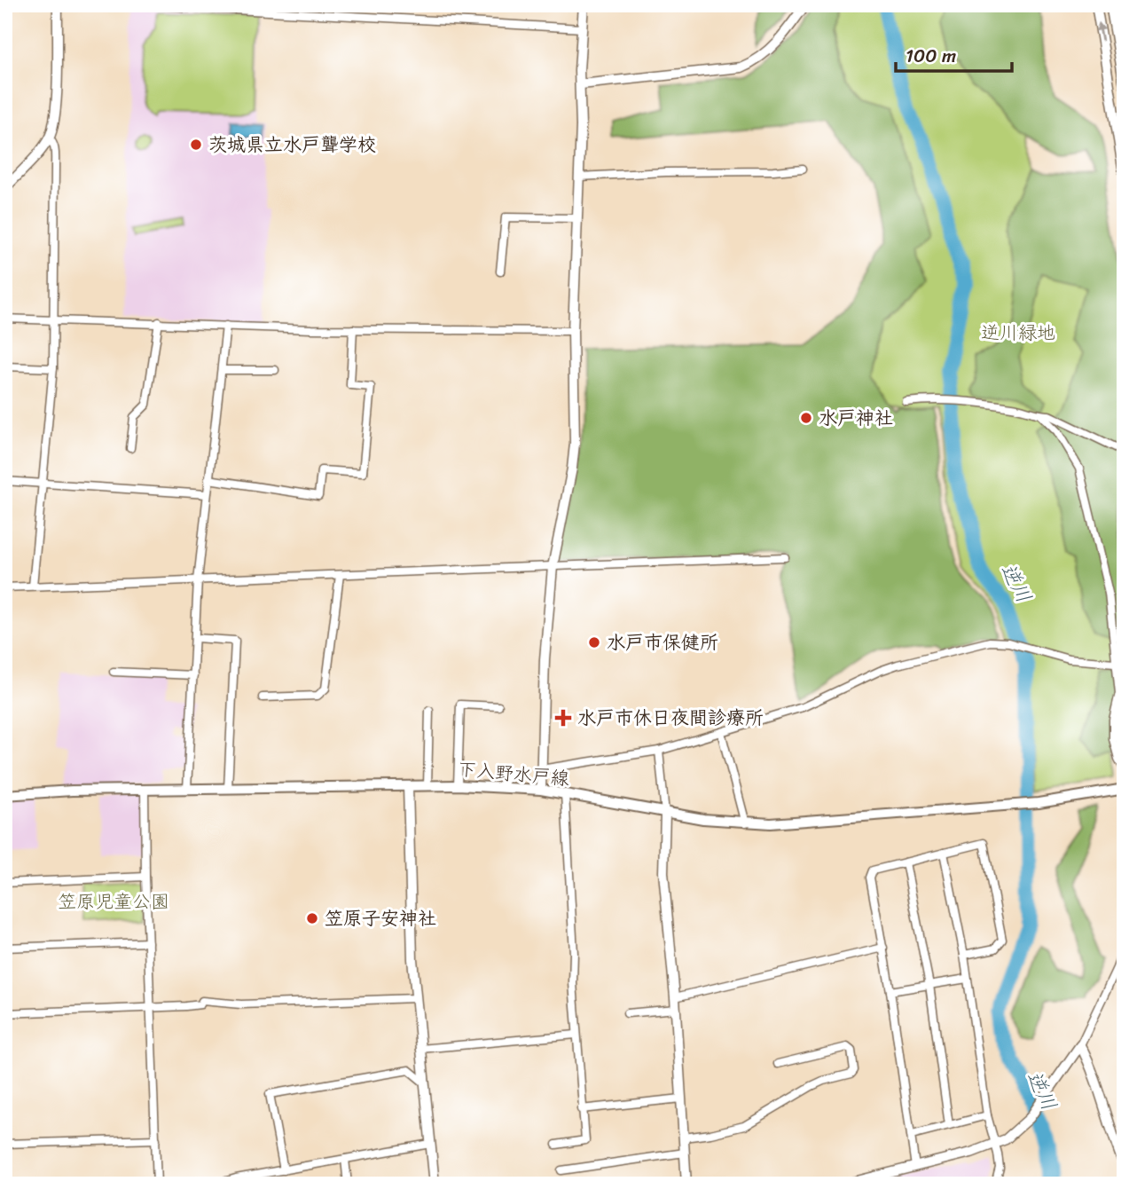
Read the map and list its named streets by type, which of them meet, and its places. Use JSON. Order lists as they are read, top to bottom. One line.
{"streets":{"main road":["下入野水戸線"]},"water":["逆川"],"parks":["逆川緑地","笠原児童公園"],"places":{"other":["茨城県立水戸聾学校","水戸神社","水戸市保健所","笠原子安神社"],"health":["水戸市休日夜間診療所"]},"scale_bar":"100 m"}
